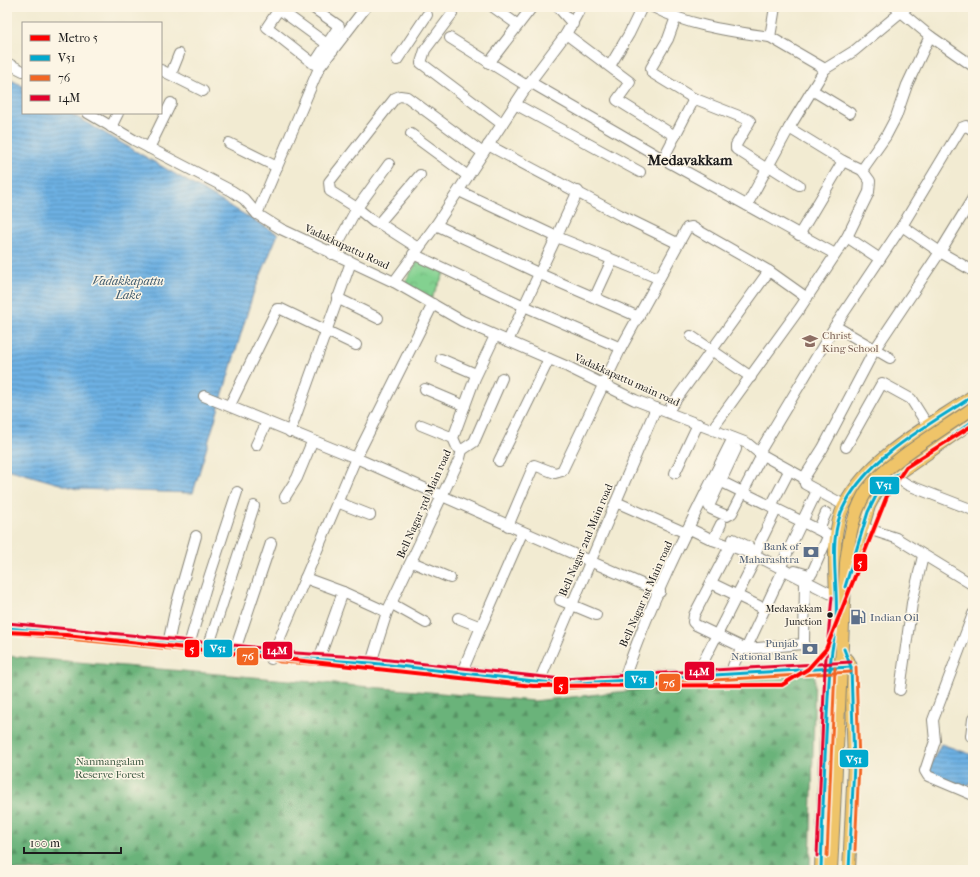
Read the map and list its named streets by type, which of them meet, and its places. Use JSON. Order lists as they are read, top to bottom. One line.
{"streets":{"street":["Vadakkupattu Road","Vadakkapattu main road","Bell Nagar 3rd Main road","Bell Nagar 2nd Main road","Bell Nagar 1st Main road"]},"crossings":[["Vadakkupattu Road","Vadakkapattu main road"],["Vadakkapattu main road","Bell Nagar 3rd Main road"],["Vadakkapattu main road","Bell Nagar 2nd Main road"],["Vadakkapattu main road","Bell Nagar 1st Main road"]],"districts":["Medavakkam"],"water":["Vadakkapattu Lake"],"parks":["Nanmangalam Reserve Forest"],"places":{"school or university":["Christ King School"],"bank":["Bank of Maharashtra","Punjab National Bank"],"other":["Medavakkam Junction"],"fuel station":["Indian Oil"]},"lines":["transit line V51","metro line 5","transit line 14M","transit line 76"],"legend":["Metro 5","V51","76","14M"],"scale_bar":"100 m"}
